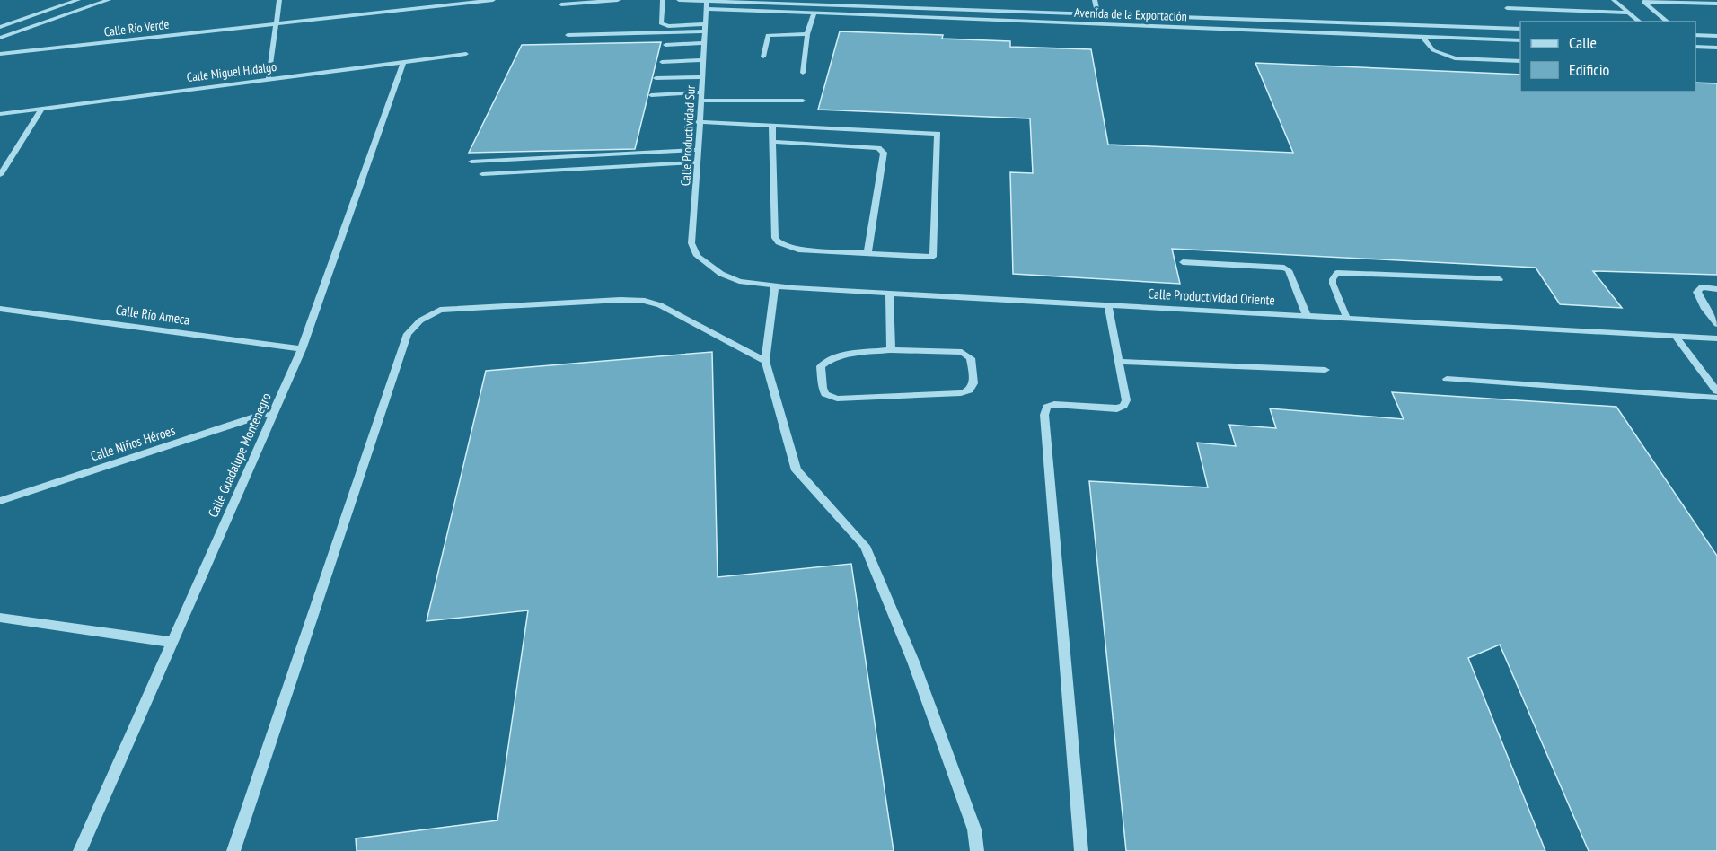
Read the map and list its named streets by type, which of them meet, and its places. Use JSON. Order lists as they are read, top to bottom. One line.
{"streets":{"street":["Avenida de la Exportación","Calle Río Verde","Calle Miguel Hidalgo","Calle Productividad Sur","Calle Productividad Oriente","Calle Río Ameca","Calle Niños Héroes","Calle Guadalupe Montenegro"]},"crossings":[["Avenida de la Exportación","Calle Productividad Sur"],["Calle Miguel Hidalgo","Calle Guadalupe Montenegro"],["Calle Productividad Sur","Calle Productividad Oriente"],["Calle Río Ameca","Calle Guadalupe Montenegro"],["Calle Niños Héroes","Calle Guadalupe Montenegro"]],"legend":["Calle","Edificio"]}
